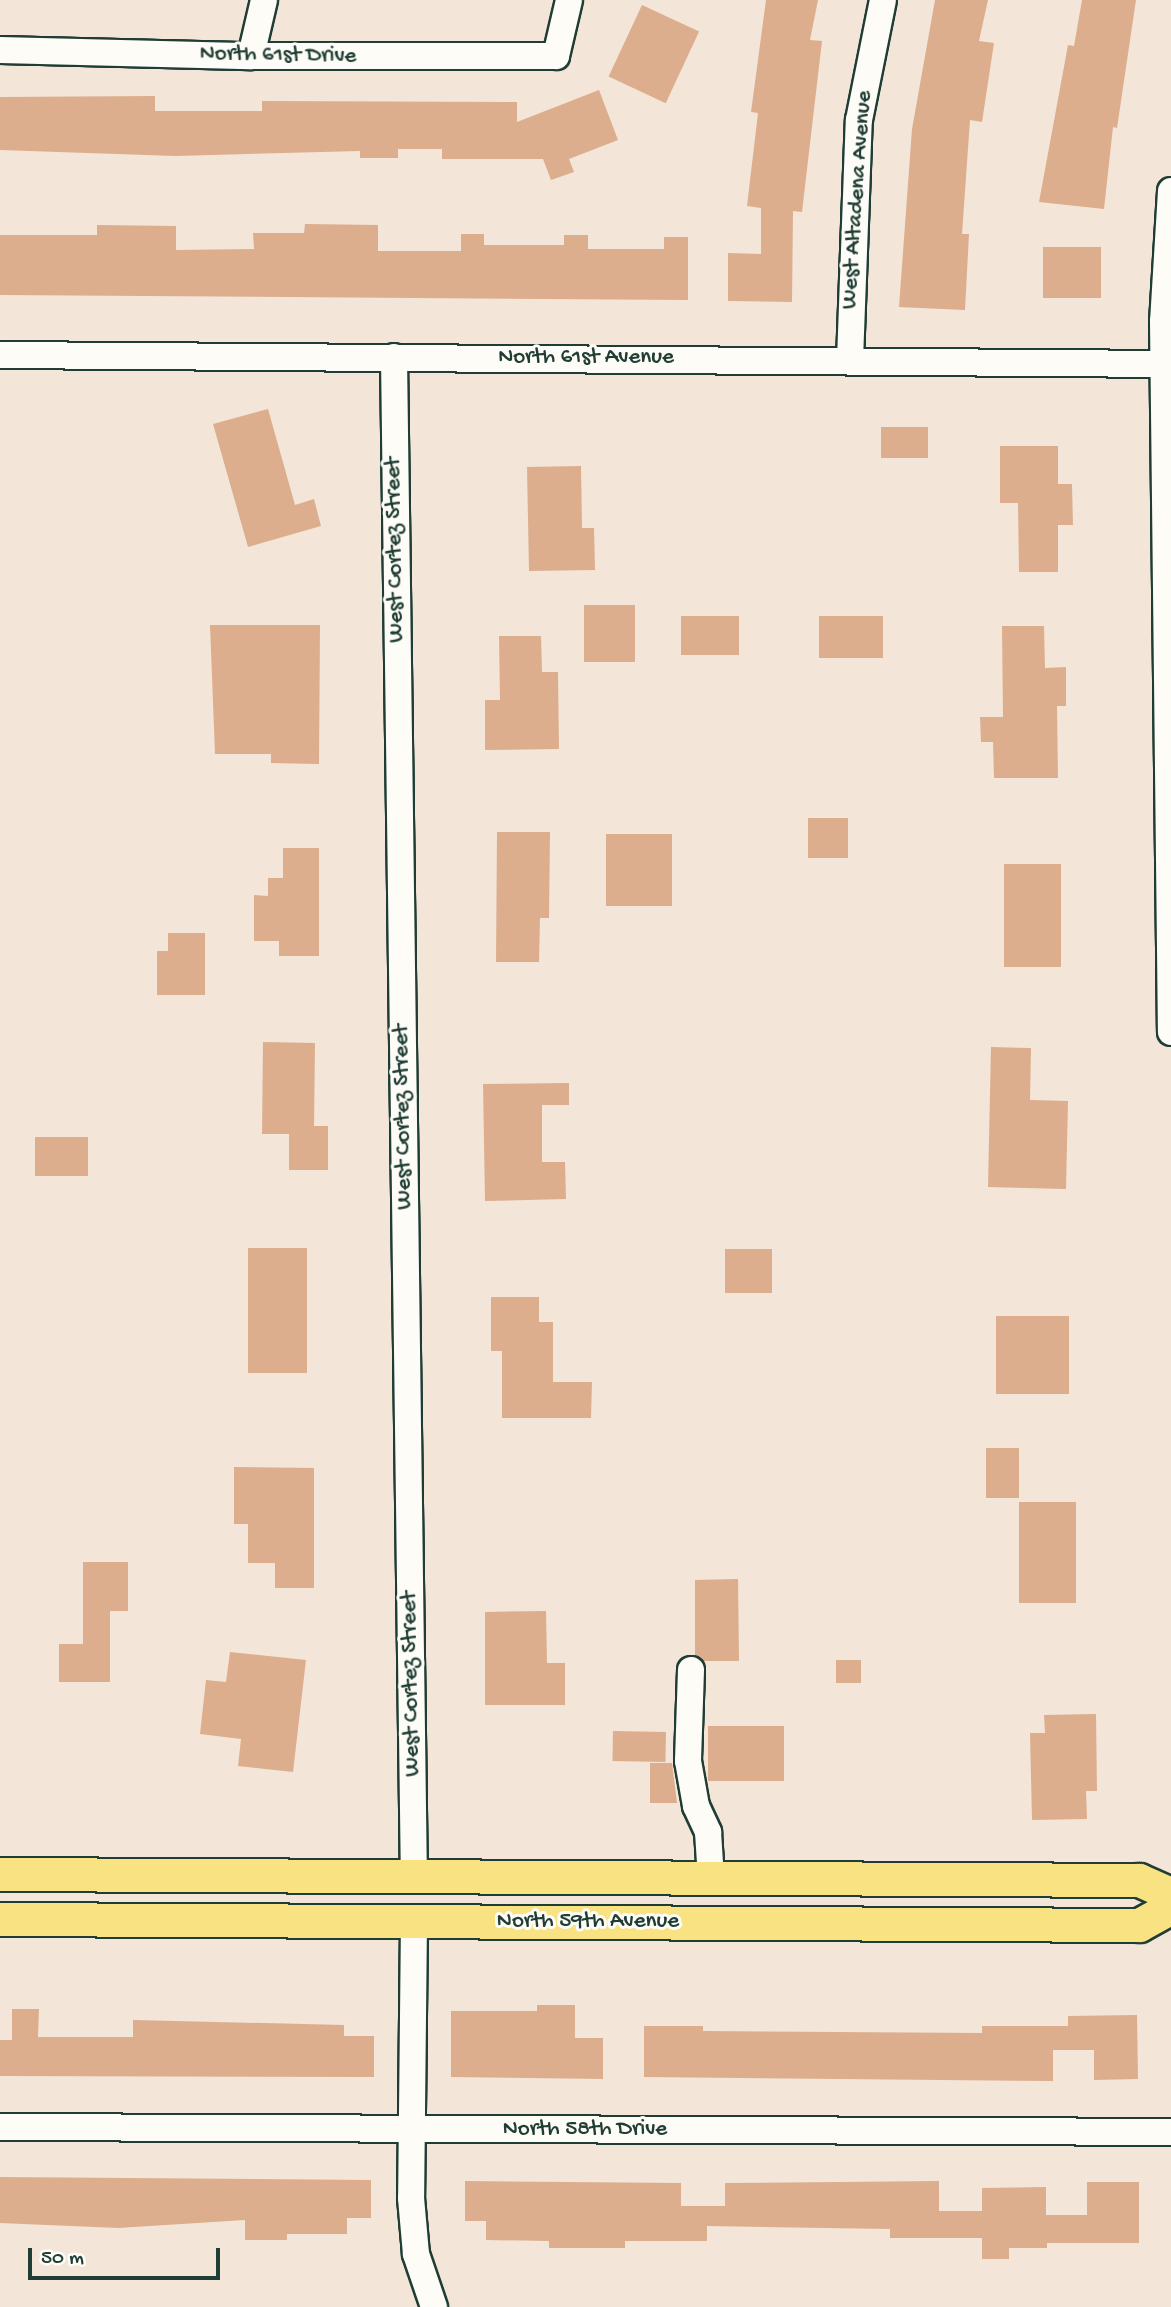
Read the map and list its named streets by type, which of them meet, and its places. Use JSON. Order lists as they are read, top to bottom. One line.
{"streets":{"main road":["North 59th Avenue"],"street":["North 61st Drive","West Altadena Avenue","North 61st Avenue","West Cortez Street","North 58th Drive"]},"crossings":[["West Altadena Avenue","North 61st Avenue"],["North 61st Avenue","West Cortez Street"],["West Cortez Street","North 59th Avenue"]],"scale_bar":"50 m"}
